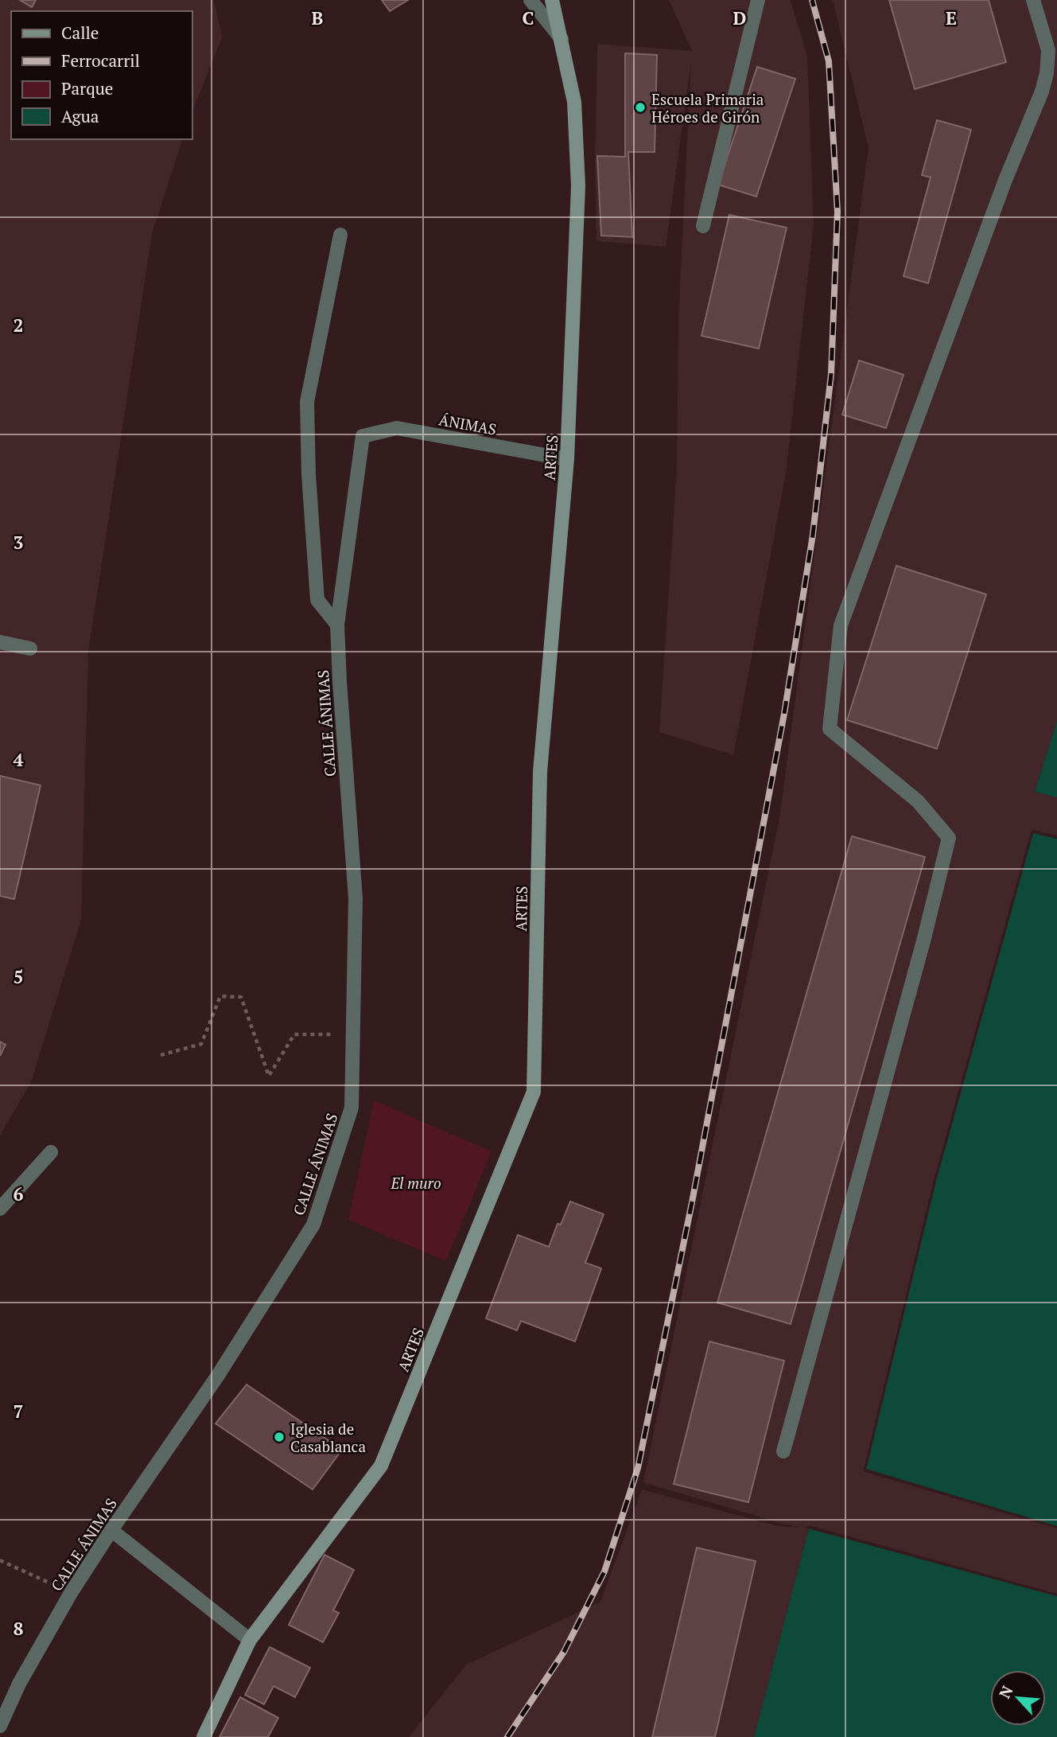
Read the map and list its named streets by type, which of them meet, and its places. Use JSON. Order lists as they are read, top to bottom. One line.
{"streets":{"main road":["ARTES"],"street":["ÁNIMAS","CALLE ÁNIMAS"]},"crossings":[["ÁNIMAS","ARTES"],["ÁNIMAS","CALLE ÁNIMAS"]],"parks":["El muro"],"places":["Escuela Primaria Héroes de Girón","Iglesia de Casablanca"],"legend":["Calle","Ferrocarril","Parque","Agua"],"north":"top left","grid":{"columns":["B","C","D","E"],"rows":["2","3","4","5","6","7","8"]}}
